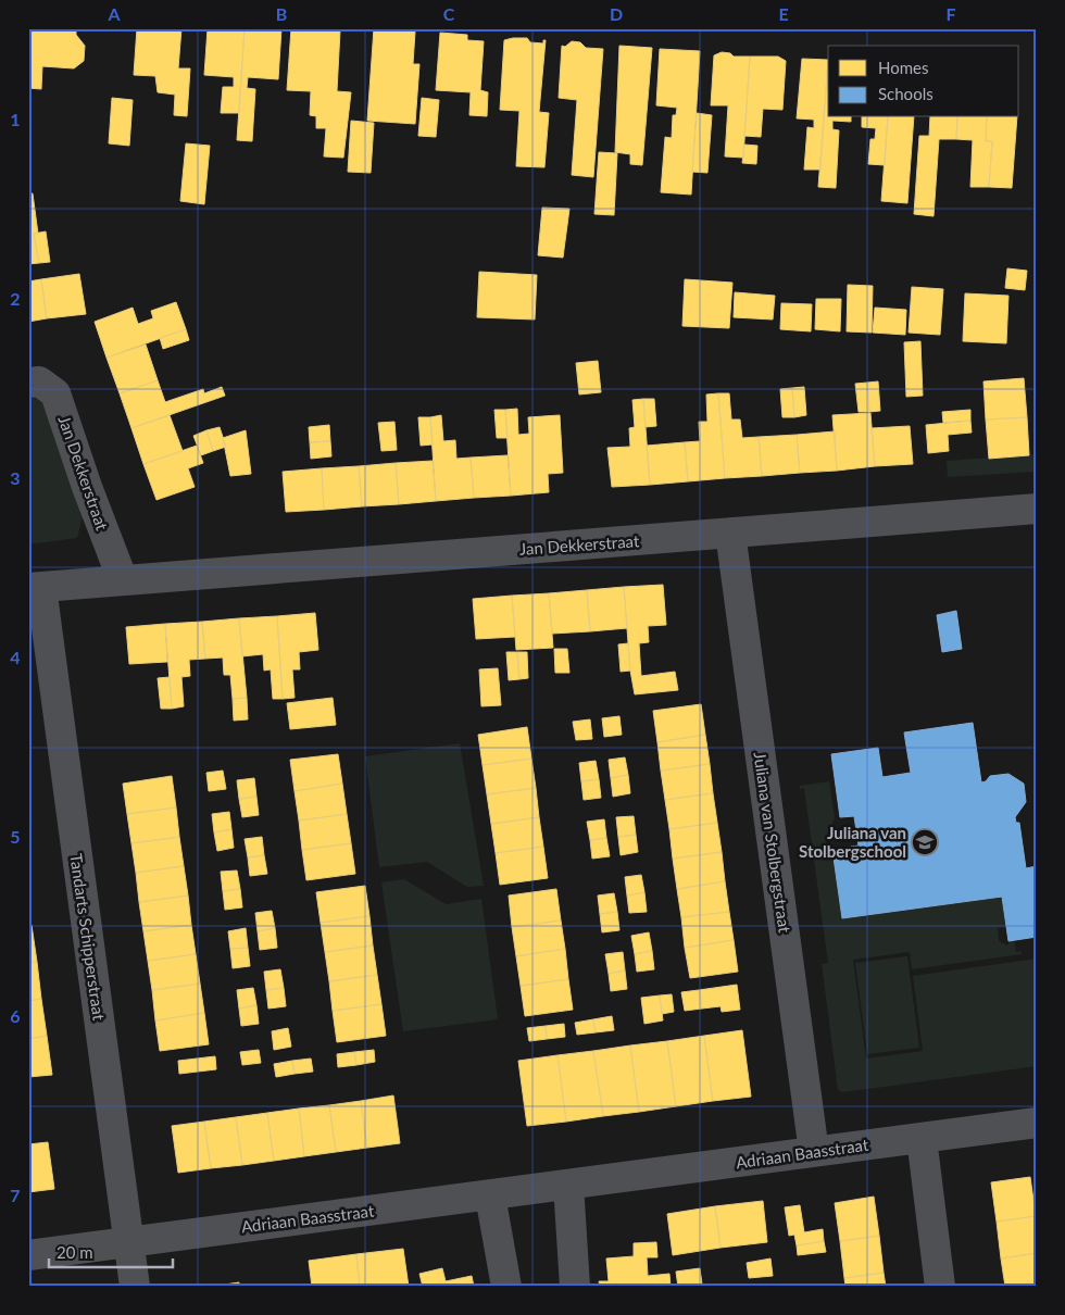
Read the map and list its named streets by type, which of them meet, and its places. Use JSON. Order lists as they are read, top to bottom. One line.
{"streets":{"street":["Jan Dekkerstraat","Juliana van Stolbergstraat","Tandarts Schipperstraat","Adriaan Baasstraat"]},"crossings":[["Jan Dekkerstraat","Juliana van Stolbergstraat"],["Jan Dekkerstraat","Tandarts Schipperstraat"],["Juliana van Stolbergstraat","Adriaan Baasstraat"],["Tandarts Schipperstraat","Adriaan Baasstraat"]],"places":{"school or university":["Juliana van Stolbergschool"]},"legend":["Homes","Schools"],"scale_bar":"20 m","grid":{"columns":["A","B","C","D","E","F"],"rows":["1","2","3","4","5","6","7"]}}
